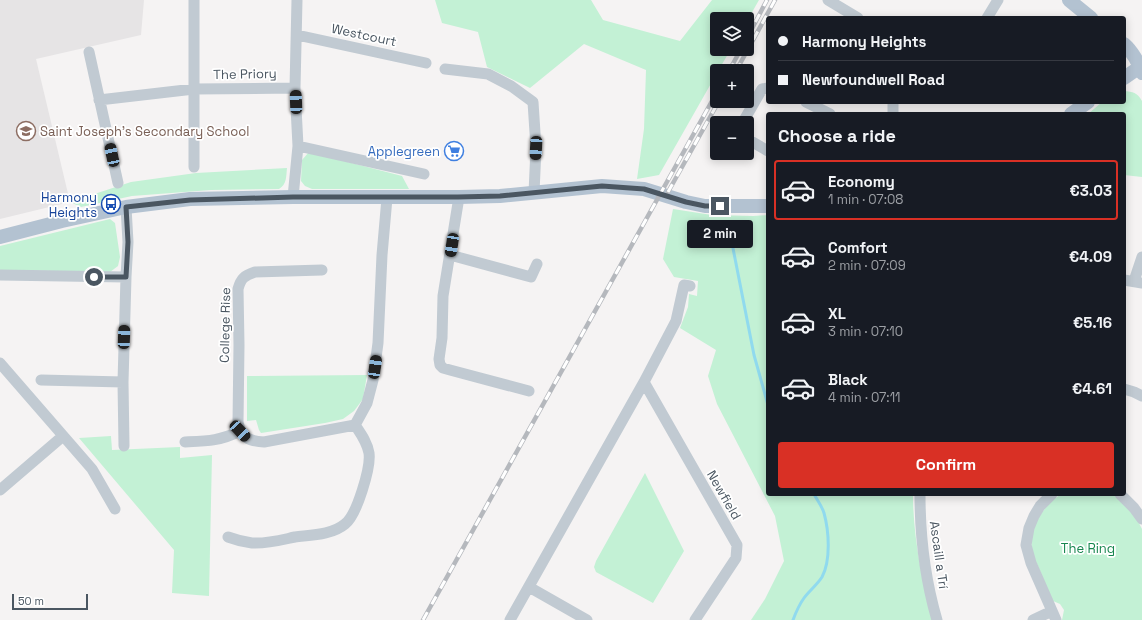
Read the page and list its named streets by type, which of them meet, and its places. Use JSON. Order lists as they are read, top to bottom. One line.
{"streets":{"street":["Westcourt","The Priory","College Rise","Newfield","Ascaill a Trí"]},"parks":["The Ring"],"places":{"school or university":["Saint Joseph's Secondary School"],"supermarket":["Applegreen"],"bus stop":["Harmony Heights"]},"scale_bar":"50 m","page":{"map_buttons":["+","−"],"banner":["Harmony Heights","Newfoundwell Road"],"heading":"Choose a ride","list":[{"name":"Economy","note":"1 min · 07:08","value":"€3.03"},{"name":"Comfort","note":"2 min · 07:09","value":"€4.09"},{"name":"XL","note":"3 min · 07:10","value":"€5.16"},{"name":"Black","note":"4 min · 07:11","value":"€4.61"}],"bubble":"2 min","buttons":"Confirm","scale":"50 m"}}
